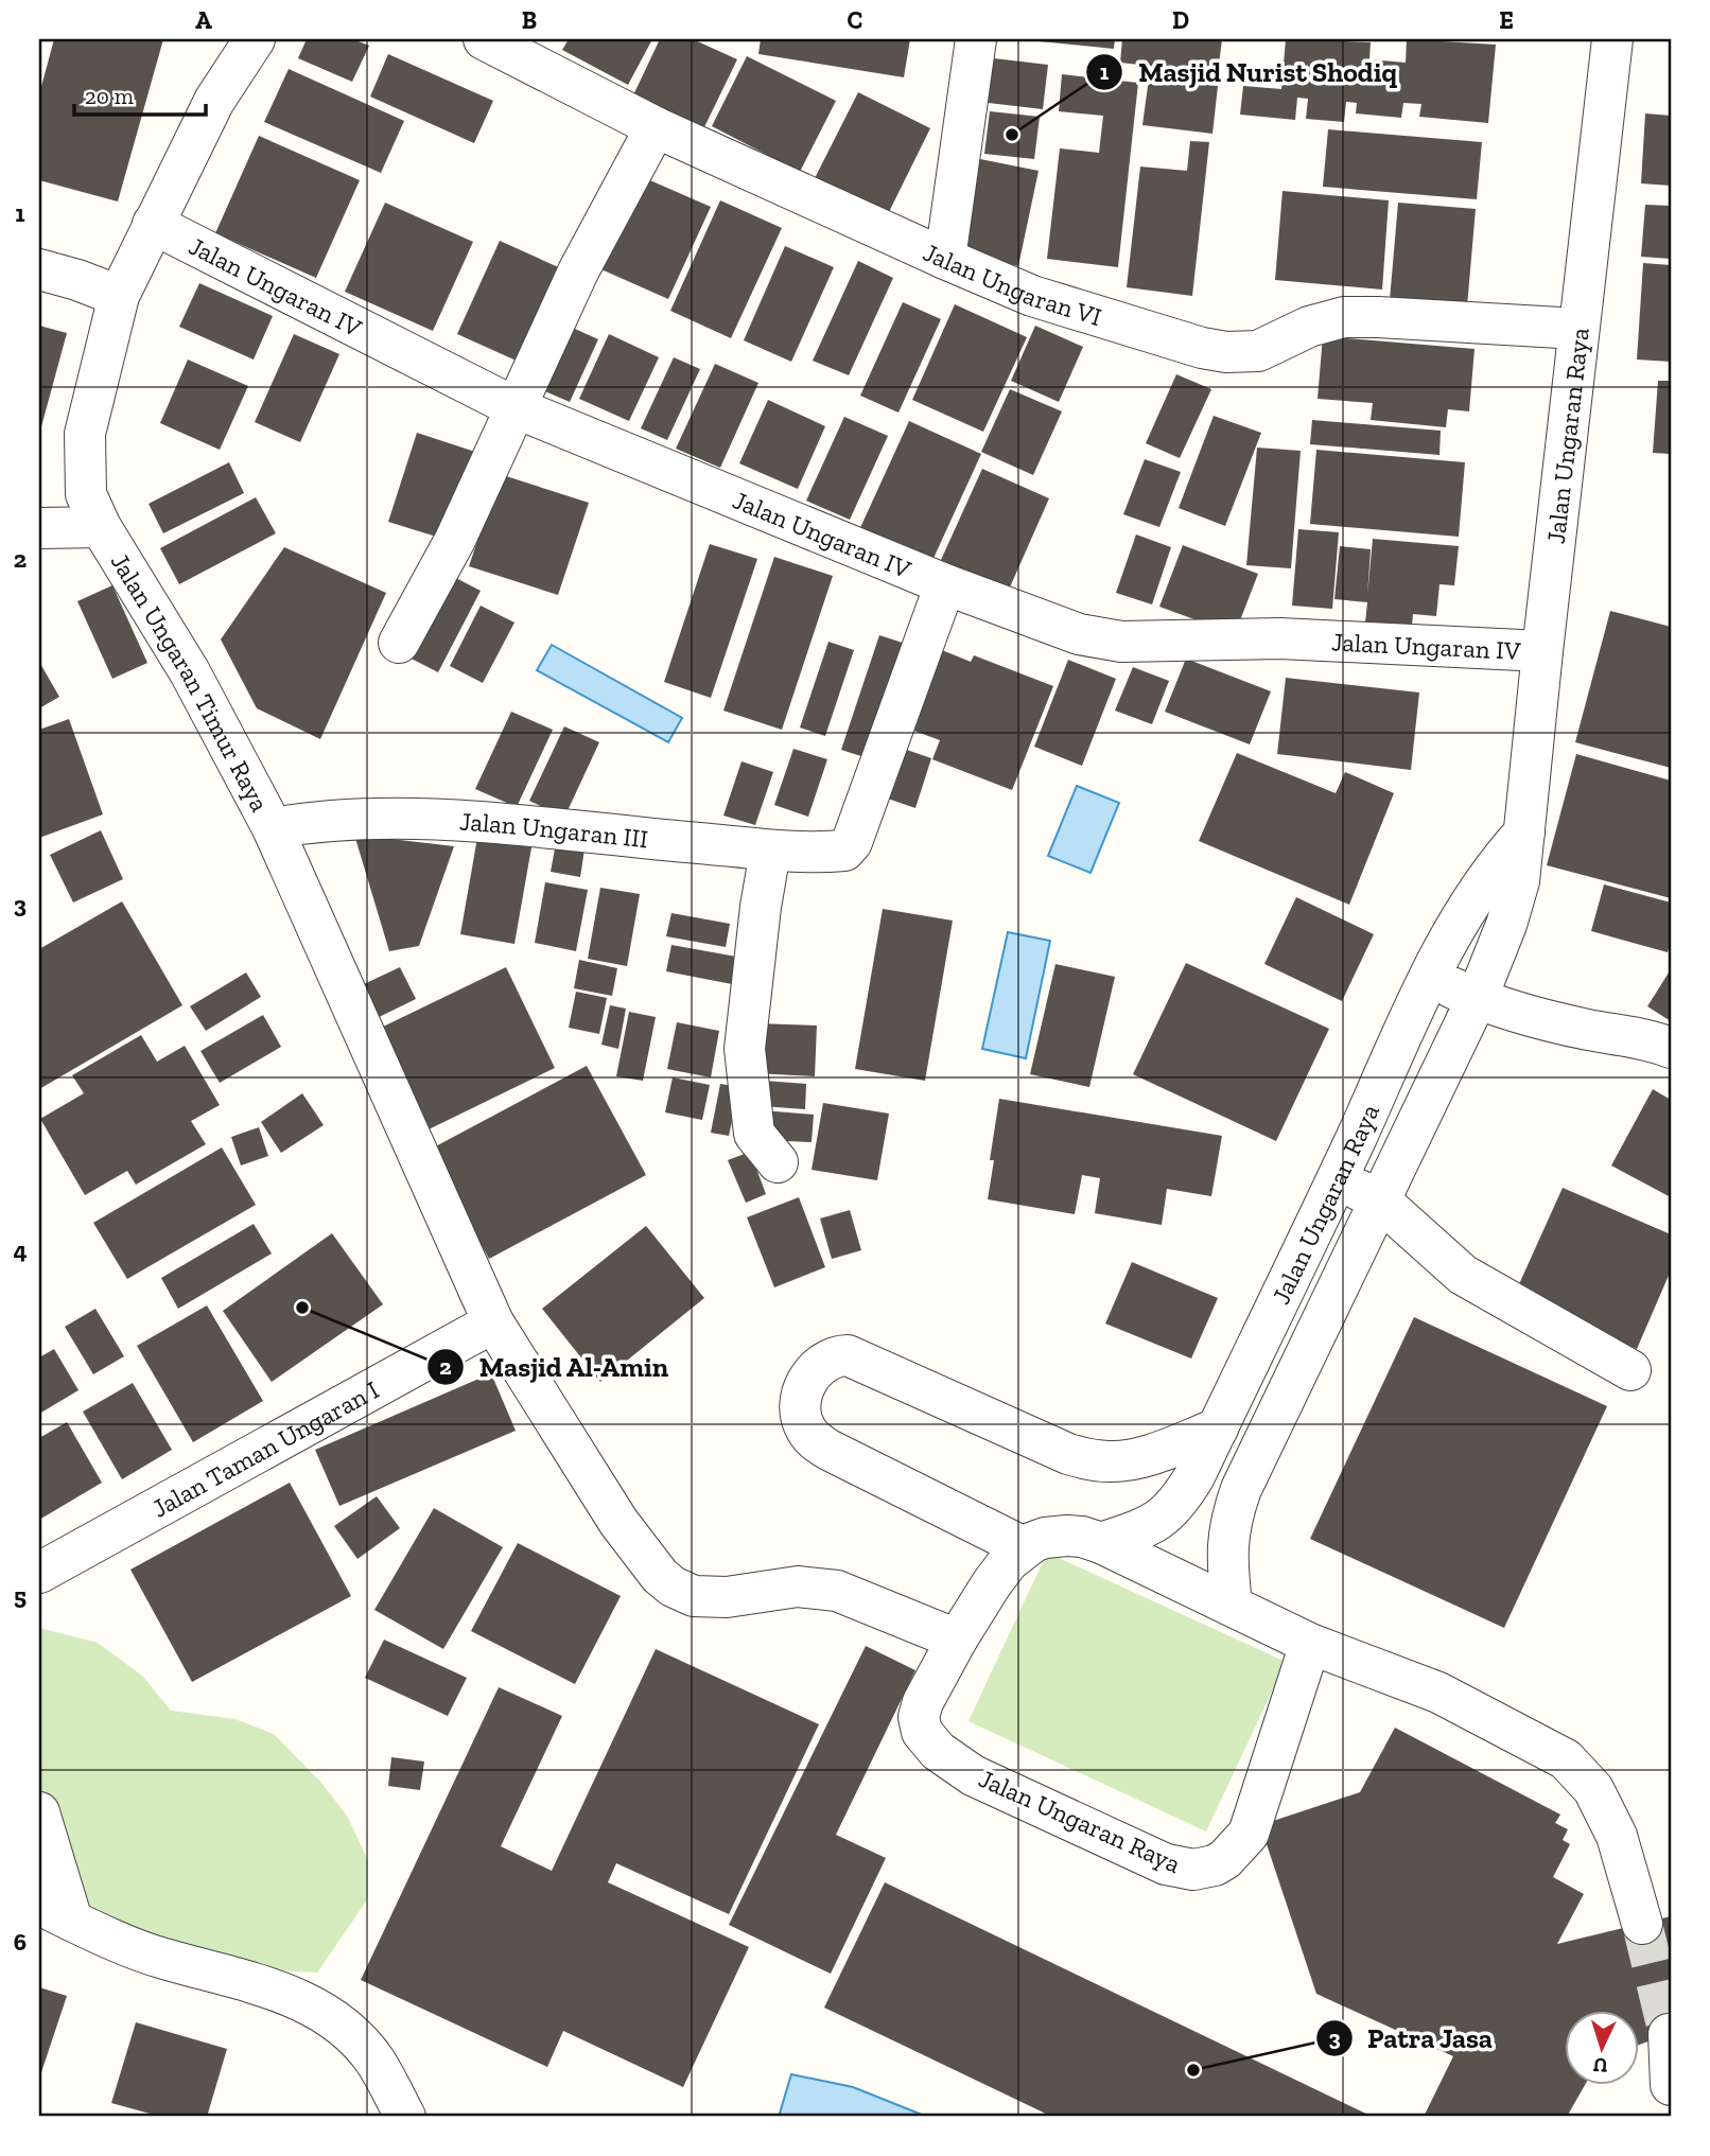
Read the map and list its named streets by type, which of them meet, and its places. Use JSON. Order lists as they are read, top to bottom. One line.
{"streets":{"street":["Jalan Ungaran VI","Jalan Ungaran IV","Jalan Ungaran Raya","Jalan Ungaran Timur Raya","Jalan Ungaran III","Jalan Taman Ungaran I"]},"crossings":[["Jalan Ungaran VI","Jalan Ungaran Raya"],["Jalan Ungaran IV","Jalan Ungaran Raya"],["Jalan Ungaran IV","Jalan Ungaran Timur Raya"],["Jalan Ungaran IV","Jalan Ungaran III"],["Jalan Ungaran Raya","Jalan Ungaran Timur Raya"],["Jalan Ungaran Timur Raya","Jalan Ungaran III"],["Jalan Ungaran Timur Raya","Jalan Taman Ungaran I"]],"places":["Masjid Nurist Shodiq","Masjid Al-Amin","Patra Jasa"],"scale_bar":"20 m","north":"bottom","grid":{"columns":["A","B","C","D","E"],"rows":["1","2","3","4","5","6"]}}
